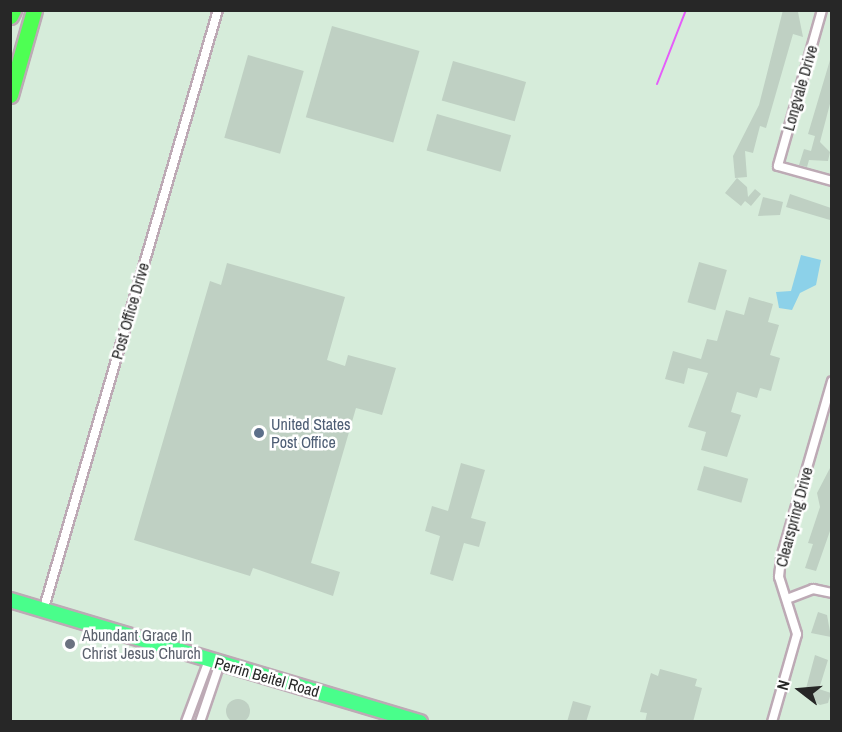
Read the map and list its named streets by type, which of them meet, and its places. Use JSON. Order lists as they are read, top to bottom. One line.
{"streets":{"main road":["Perrin Beitel Road"],"street":["Longvale Drive","Post Office Drive","Clearspring Drive"]},"crossings":[["Post Office Drive","Perrin Beitel Road"]],"places":["United States Post Office","Abundant Grace In Christ Jesus Church"],"north":"left"}
